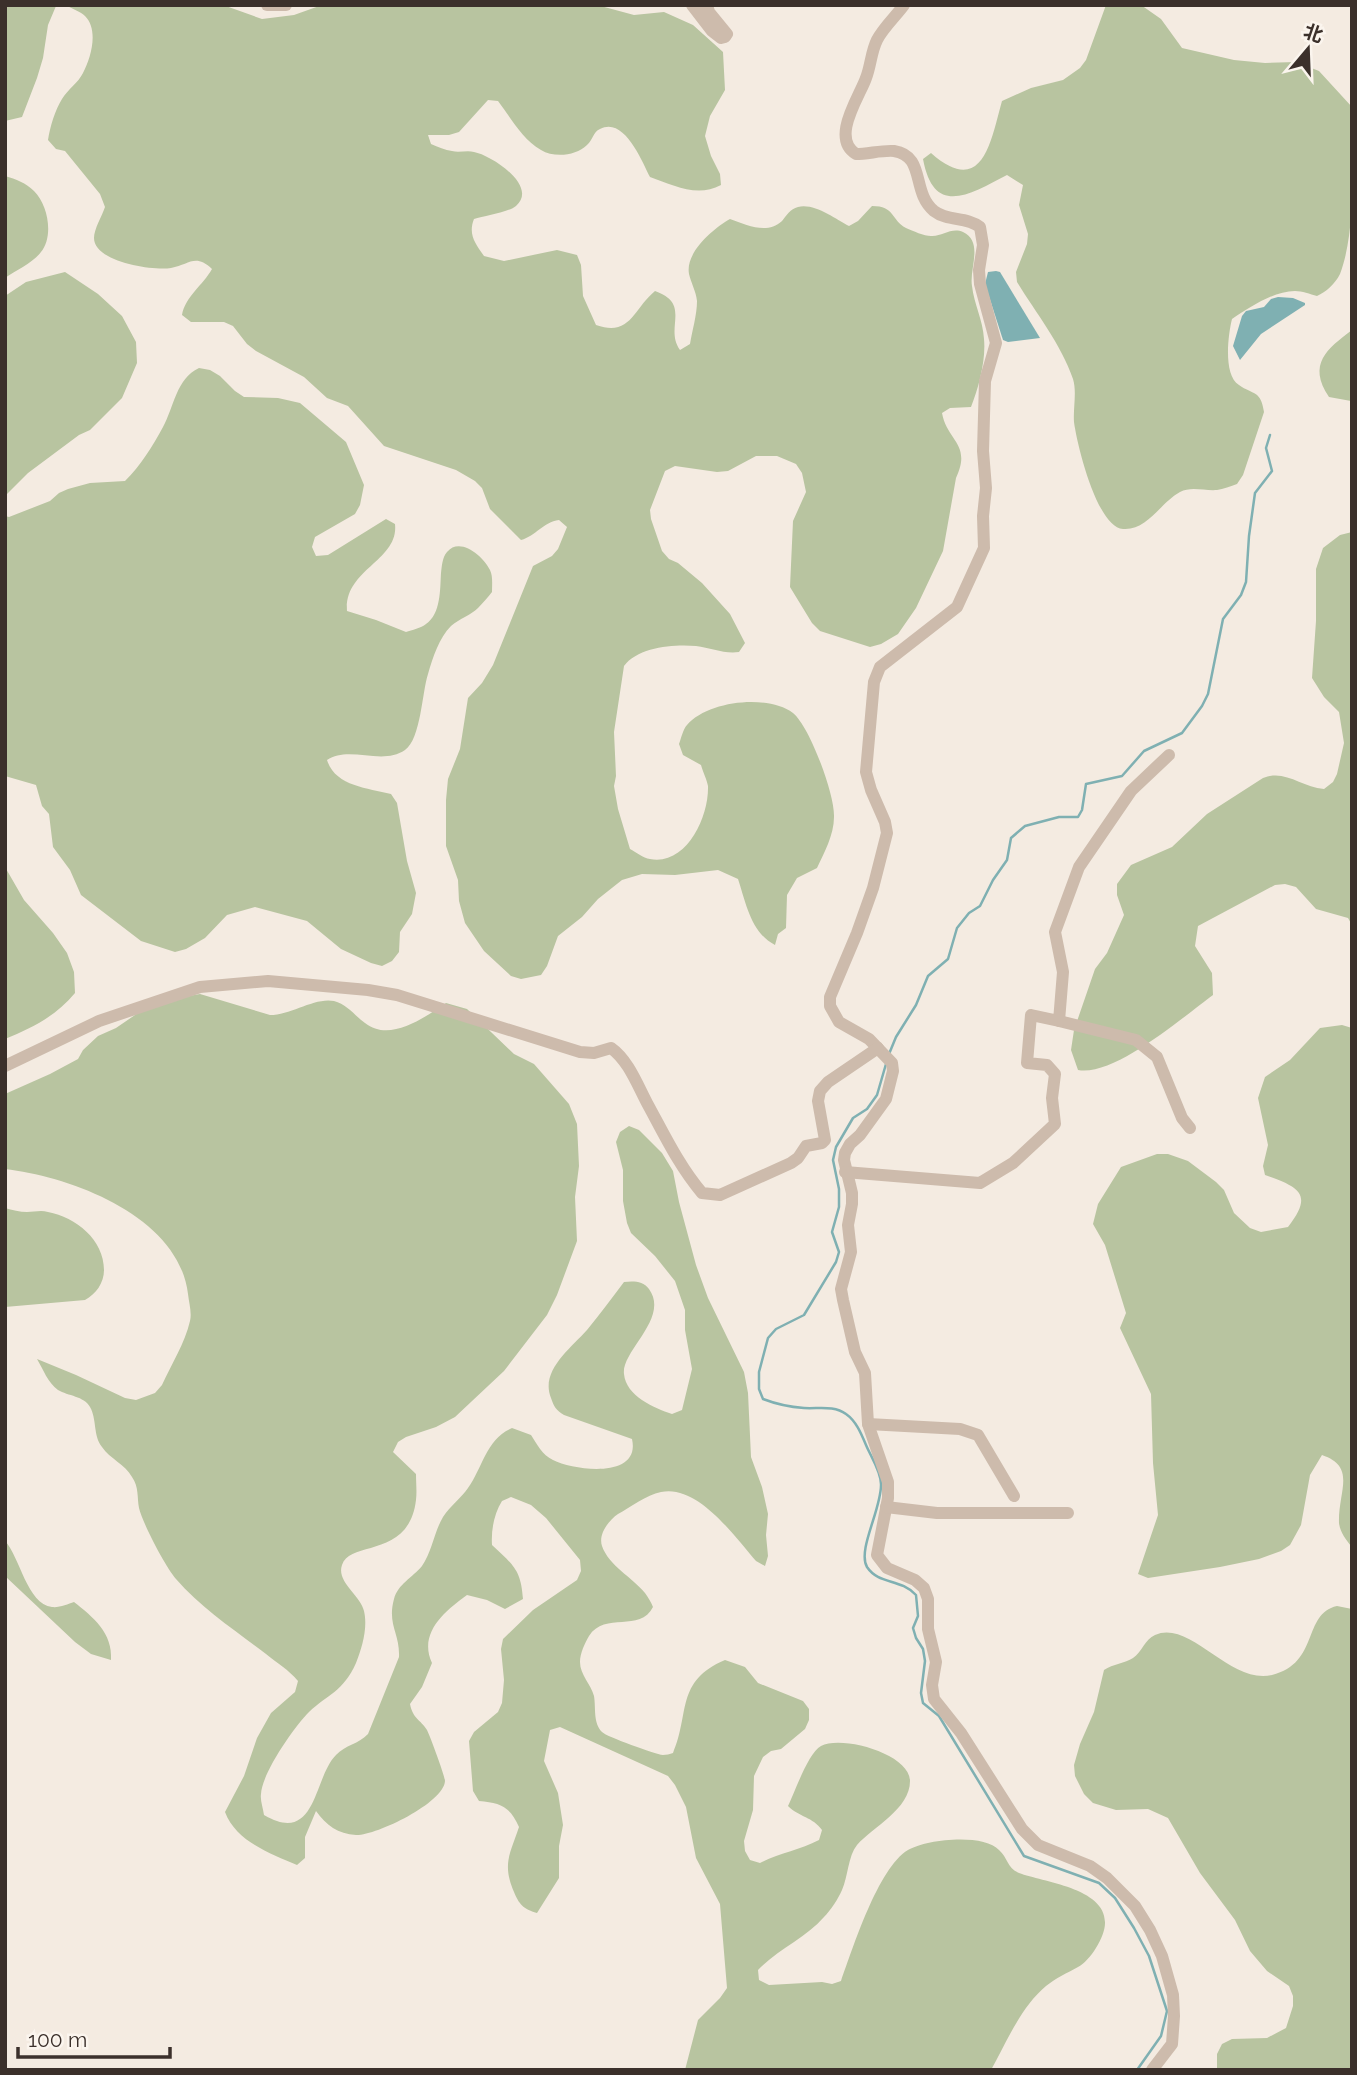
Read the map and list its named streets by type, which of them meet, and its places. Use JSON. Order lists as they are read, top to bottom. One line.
{"scale_bar":"100 m","north":"top"}
